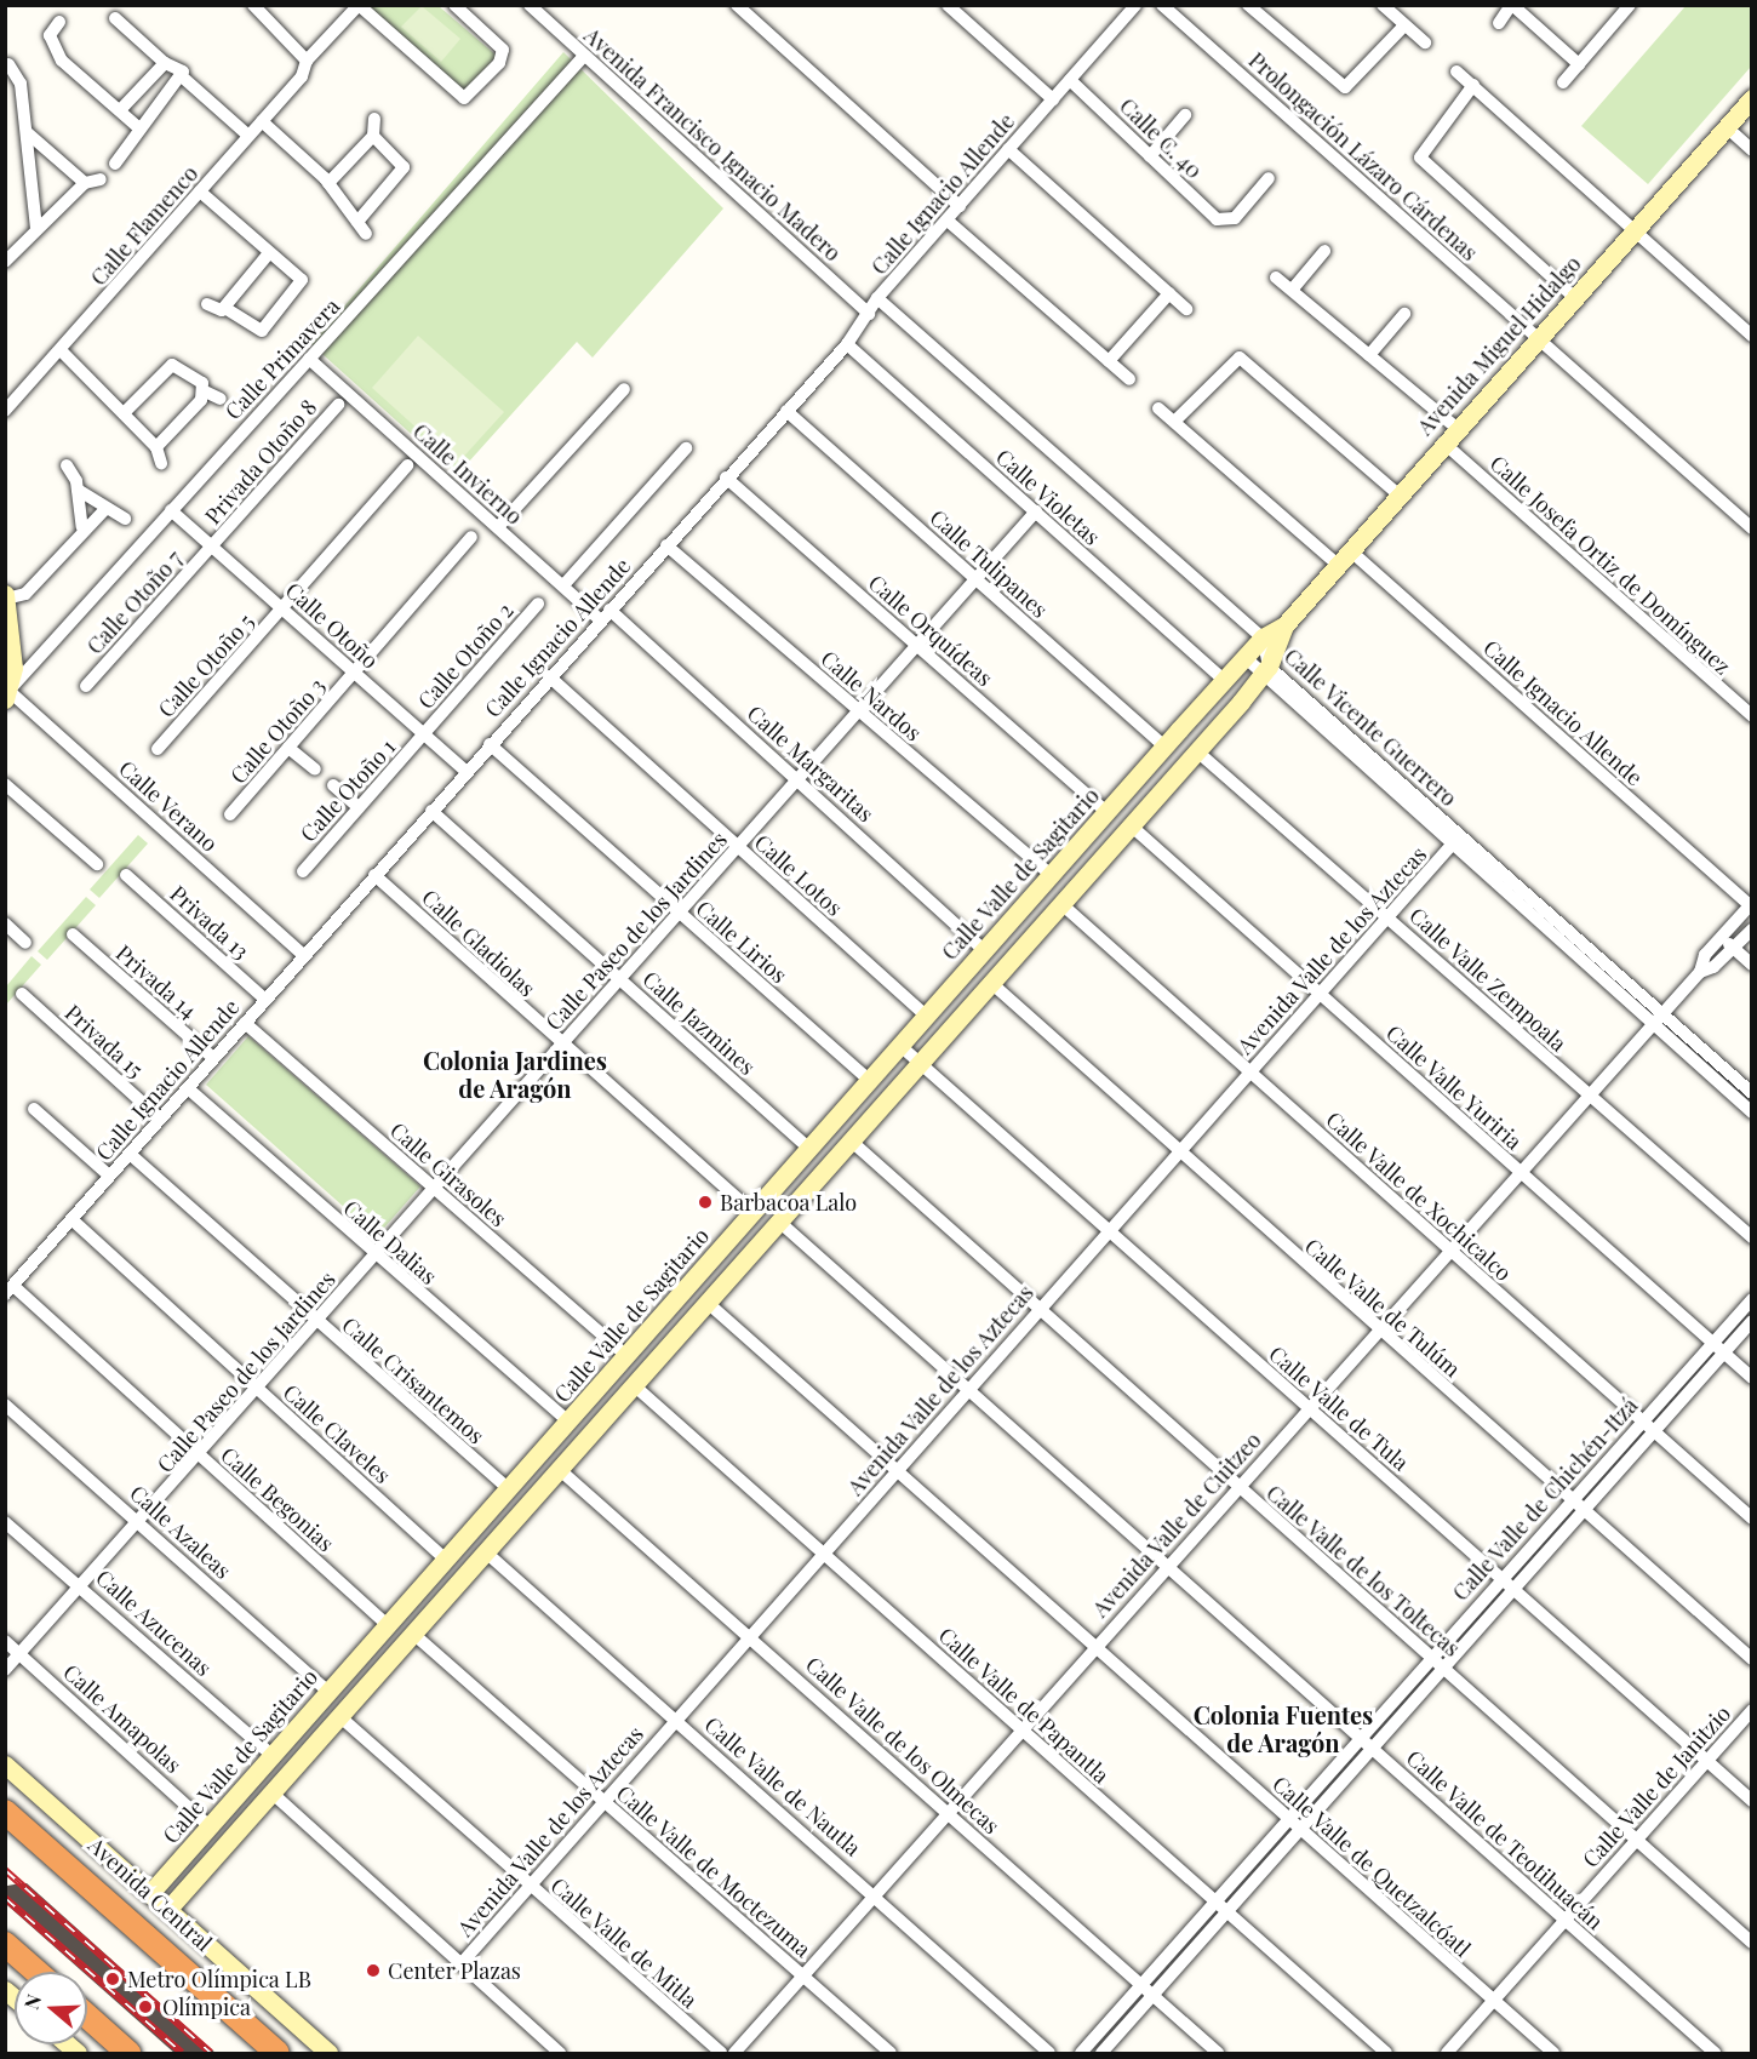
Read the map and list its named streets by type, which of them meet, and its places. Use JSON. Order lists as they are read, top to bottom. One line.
{"streets":{"highway":["Avenida Central"],"street":["Calle C. 40","Avenida Francisco Ignacio Madero","Prolongación Lázaro Cárdenas","Calle Ignacio Allende","Calle Flamenco","Avenida Miguel Hidalgo","Calle Primavera","Privada Otoño 8","Calle Invierno","Calle Violetas","Calle Tulipanes","Calle Josefa Ortiz de Domínguez","Calle Otoño 7","Calle Otoño","Calle Orquídeas","Calle Otoño 2","Calle Otoño 5","Calle Nardos","Calle Vicente Guerrero","Calle Otoño 3","Calle Margaritas","Calle Otoño 1","Calle Verano","Calle Valle de Sagitario","Calle Lotos","Privada 13","Calle Paseo de los Jardines","Calle Lirios","Calle Gladiolas","Avenida Valle de los Aztecas","Calle Valle Zempoala","Privada 14","Calle Jazmines","Privada 15","Calle Valle Yuriria","Calle Girasoles","Calle Valle de Xochicalco","Calle Dalias","Calle Valle de Tulúm","Calle Crisantemos","Calle Valle de Tula","Calle Claveles","Calle Begonias","Calle Valle de Chichén-Itzá","Avenida Valle de Cuitzeo","Calle Azaleas","Calle Valle de los Toltecas","Calle Azucenas","Calle Valle de Papantla","Calle Amapolas","Calle Valle de los Olmecas","Calle Valle de Nautla","Calle Valle de Janitzio","Calle Valle de Teotihuacán","Calle Valle de Quetzalcóatl","Calle Valle de Moctezuma","Calle Valle de Mitla"]},"crossings":[["Calle C. 40","Calle Ignacio Allende"],["Avenida Francisco Ignacio Madero","Calle Ignacio Allende"],["Avenida Francisco Ignacio Madero","Calle Primavera"],["Prolongación Lázaro Cárdenas","Avenida Miguel Hidalgo"],["Calle Ignacio Allende","Avenida Miguel Hidalgo"],["Calle Ignacio Allende","Calle Invierno"],["Calle Ignacio Allende","Calle Violetas"],["Calle Ignacio Allende","Calle Tulipanes"],["Calle Ignacio Allende","Calle Otoño"],["Calle Ignacio Allende","Calle Orquídeas"],["Calle Ignacio Allende","Calle Nardos"],["Calle Ignacio Allende","Calle Vicente Guerrero"],["Calle Ignacio Allende","Calle Margaritas"],["Calle Ignacio Allende","Calle Verano"],["Calle Ignacio Allende","Calle Lotos"],["Calle Ignacio Allende","Privada 13"],["Calle Ignacio Allende","Calle Lirios"],["Calle Ignacio Allende","Calle Gladiolas"],["Calle Ignacio Allende","Privada 14"],["Calle Ignacio Allende","Calle Jazmines"],["Calle Ignacio Allende","Privada 15"],["Calle Ignacio Allende","Calle Girasoles"],["Calle Ignacio Allende","Calle Dalias"],["Calle Ignacio Allende","Calle Crisantemos"],["Calle Ignacio Allende","Calle Claveles"],["Calle Ignacio Allende","Calle Begonias"],["Avenida Miguel Hidalgo","Calle Josefa Ortiz de Domínguez"],["Avenida Miguel Hidalgo","Calle Vicente Guerrero"],["Avenida Miguel Hidalgo","Calle Valle de Sagitario"],["Calle Primavera","Calle Invierno"],["Calle Primavera","Calle Otoño"],["Calle Primavera","Calle Verano"],["Privada Otoño 8","Calle Otoño 7"],["Privada Otoño 8","Calle Otoño"],["Calle Invierno","Calle Margaritas"],["Calle Violetas","Calle Valle de Sagitario"],["Calle Violetas","Calle Paseo de los Jardines"],["Calle Tulipanes","Calle Valle de Sagitario"],["Calle Tulipanes","Calle Paseo de los Jardines"],["Calle Otoño 7","Calle Otoño"],["Calle Otoño","Calle Otoño 2"],["Calle Otoño","Calle Otoño 5"],["Calle Otoño","Calle Otoño 3"],["Calle Otoño","Calle Otoño 1"],["Calle Orquídeas","Calle Valle de Sagitario"],["Calle Orquídeas","Calle Paseo de los Jardines"],["Calle Otoño 2","Calle Otoño 1"],["Calle Nardos","Calle Valle de Sagitario"],["Calle Nardos","Calle Paseo de los Jardines"],["Calle Vicente Guerrero","Calle Valle de Sagitario"],["Calle Vicente Guerrero","Avenida Valle de los Aztecas"],["Calle Vicente Guerrero","Avenida Valle de Cuitzeo"],["Calle Margaritas","Calle Valle de Sagitario"],["Calle Margaritas","Calle Paseo de los Jardines"],["Calle Valle de Sagitario","Calle Lotos"],["Calle Valle de Sagitario","Calle Lirios"],["Calle Valle de Sagitario","Calle Gladiolas"],["Calle Valle de Sagitario","Calle Jazmines"],["Calle Valle de Sagitario","Calle Girasoles"],["Calle Valle de Sagitario","Calle Dalias"],["Calle Valle de Sagitario","Calle Crisantemos"],["Calle Valle de Sagitario","Calle Valle de Tula"],["Calle Valle de Sagitario","Calle Claveles"],["Calle Valle de Sagitario","Calle Begonias"],["Calle Valle de Sagitario","Calle Azaleas"],["Calle Valle de Sagitario","Calle Azucenas"],["Calle Valle de Sagitario","Calle Amapolas"],["Calle Valle de Sagitario","Avenida Central"],["Calle Lotos","Calle Paseo de los Jardines"],["Calle Paseo de los Jardines","Calle Lirios"],["Calle Paseo de los Jardines","Calle Gladiolas"],["Calle Paseo de los Jardines","Calle Jazmines"],["Calle Paseo de los Jardines","Calle Girasoles"],["Calle Paseo de los Jardines","Calle Dalias"],["Calle Paseo de los Jardines","Calle Crisantemos"],["Calle Paseo de los Jardines","Calle Claveles"],["Calle Paseo de los Jardines","Calle Begonias"],["Calle Paseo de los Jardines","Calle Azaleas"],["Calle Paseo de los Jardines","Calle Azucenas"],["Calle Paseo de los Jardines","Calle Amapolas"],["Avenida Valle de los Aztecas","Calle Valle Zempoala"],["Avenida Valle de los Aztecas","Calle Valle Yuriria"],["Avenida Valle de los Aztecas","Calle Valle de Xochicalco"],["Avenida Valle de los Aztecas","Calle Valle de Tulúm"],["Avenida Valle de los Aztecas","Calle Valle de Tula"],["Avenida Valle de los Aztecas","Calle Valle de los Toltecas"],["Avenida Valle de los Aztecas","Calle Valle de Papantla"],["Avenida Valle de los Aztecas","Calle Valle de los Olmecas"],["Avenida Valle de los Aztecas","Calle Valle de Nautla"],["Avenida Valle de los Aztecas","Calle Valle de Teotihuacán"],["Avenida Valle de los Aztecas","Calle Valle de Quetzalcóatl"],["Avenida Valle de los Aztecas","Calle Valle de Moctezuma"],["Avenida Valle de los Aztecas","Calle Valle de Mitla"],["Calle Valle Zempoala","Avenida Valle de Cuitzeo"],["Calle Valle Yuriria","Calle Valle de Chichén-Itzá"],["Calle Valle Yuriria","Avenida Valle de Cuitzeo"],["Calle Valle de Xochicalco","Calle Valle de Chichén-Itzá"],["Calle Valle de Xochicalco","Avenida Valle de Cuitzeo"],["Calle Valle de Tulúm","Calle Valle de Chichén-Itzá"],["Calle Valle de Tulúm","Avenida Valle de Cuitzeo"],["Calle Valle de Tula","Calle Valle de Chichén-Itzá"],["Calle Valle de Tula","Avenida Valle de Cuitzeo"],["Calle Valle de Tula","Calle Valle de Janitzio"],["Calle Valle de Chichén-Itzá","Calle Valle de los Toltecas"],["Calle Valle de Chichén-Itzá","Calle Valle de Papantla"],["Calle Valle de Chichén-Itzá","Calle Valle de los Olmecas"],["Calle Valle de Chichén-Itzá","Calle Valle de Teotihuacán"],["Calle Valle de Chichén-Itzá","Calle Valle de Quetzalcóatl"],["Avenida Valle de Cuitzeo","Calle Valle de los Toltecas"],["Avenida Valle de Cuitzeo","Calle Valle de Papantla"],["Avenida Valle de Cuitzeo","Calle Valle de los Olmecas"],["Avenida Valle de Cuitzeo","Calle Valle de Nautla"],["Avenida Valle de Cuitzeo","Calle Valle de Teotihuacán"],["Avenida Valle de Cuitzeo","Calle Valle de Quetzalcóatl"],["Avenida Valle de Cuitzeo","Calle Valle de Moctezuma"],["Calle Valle de los Toltecas","Calle Valle de Janitzio"],["Calle Valle de Janitzio","Calle Valle de Teotihuacán"],["Calle Valle de Janitzio","Calle Valle de Quetzalcóatl"]],"districts":["Colonia Jardines de Aragón","Colonia Fuentes de Aragón"],"places":["Barbacoa Lalo","Center Plazas","Metro Olímpica LB","Olímpica"],"north":"left"}
